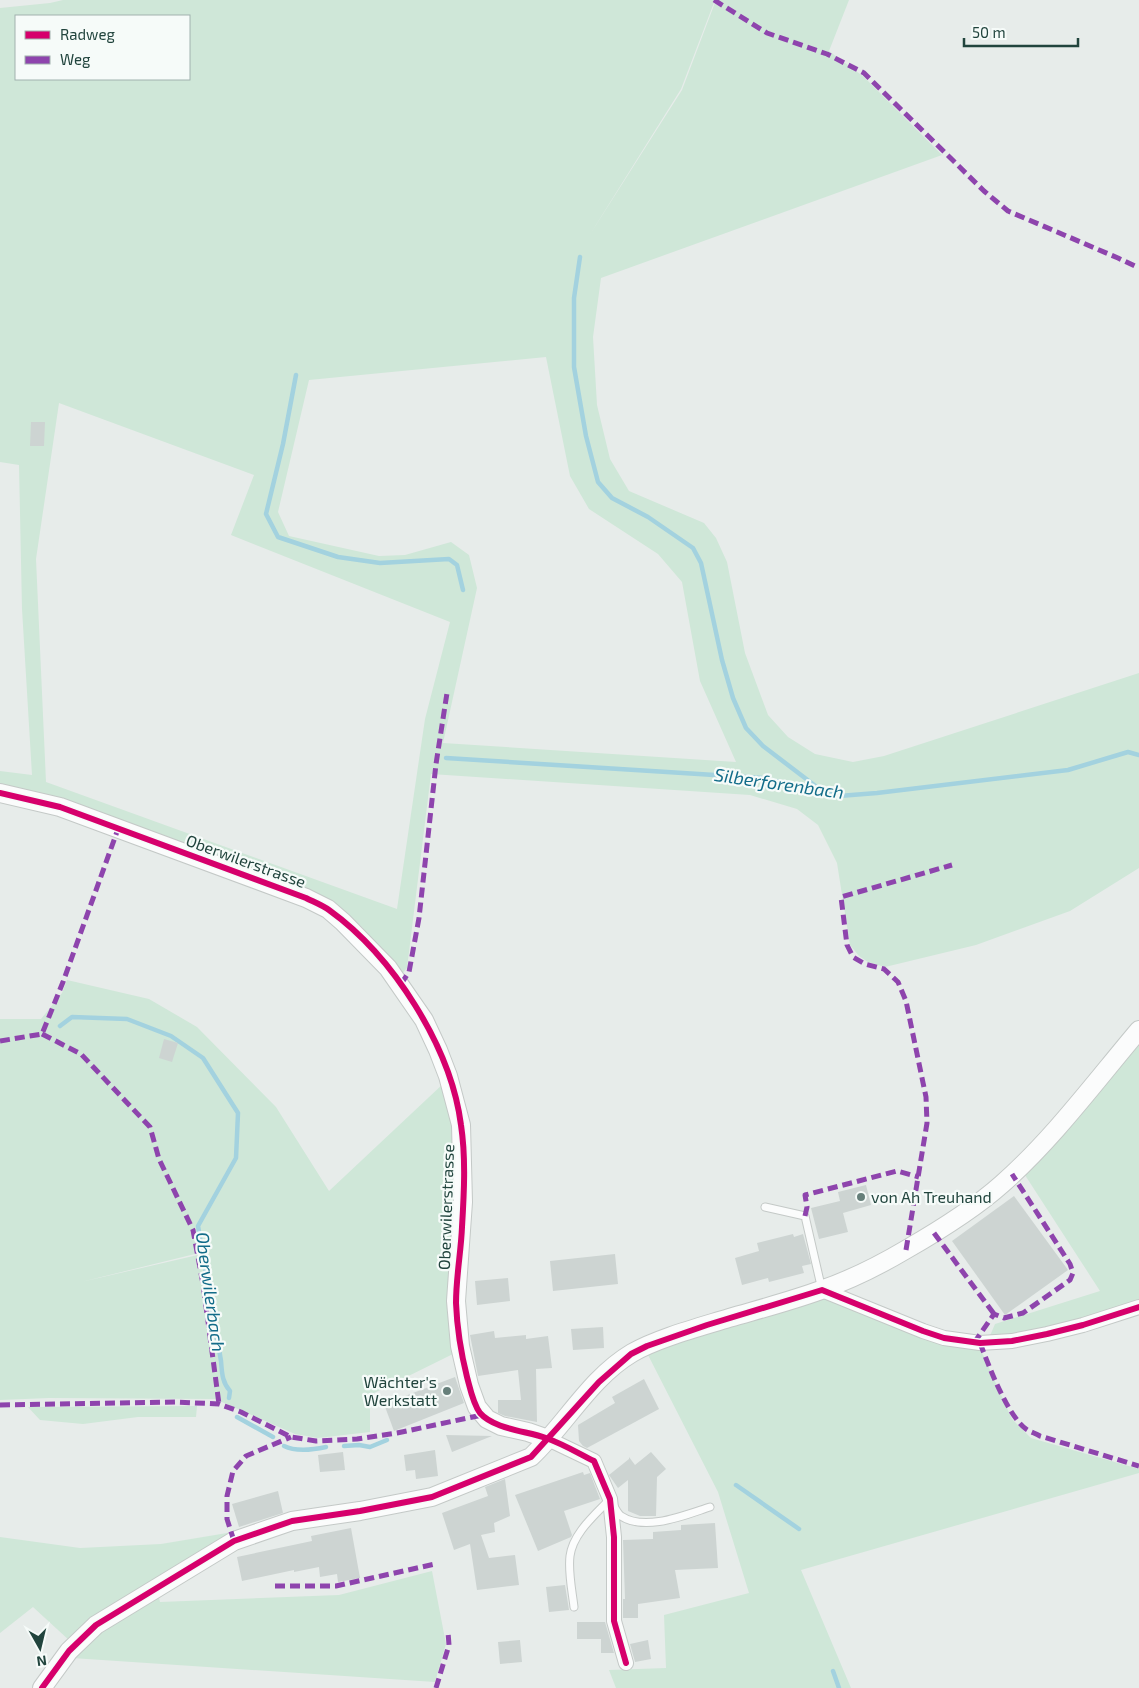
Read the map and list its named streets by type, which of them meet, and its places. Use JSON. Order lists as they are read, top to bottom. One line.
{"streets":{"street":["Oberwilerstrasse"]},"water":["Silberforenbach","Oberwilerbach"],"places":["von Ah Treuhand","Wächter's Werkstatt"],"legend":["Radweg","Weg"],"scale_bar":"50 m","north":"bottom"}
